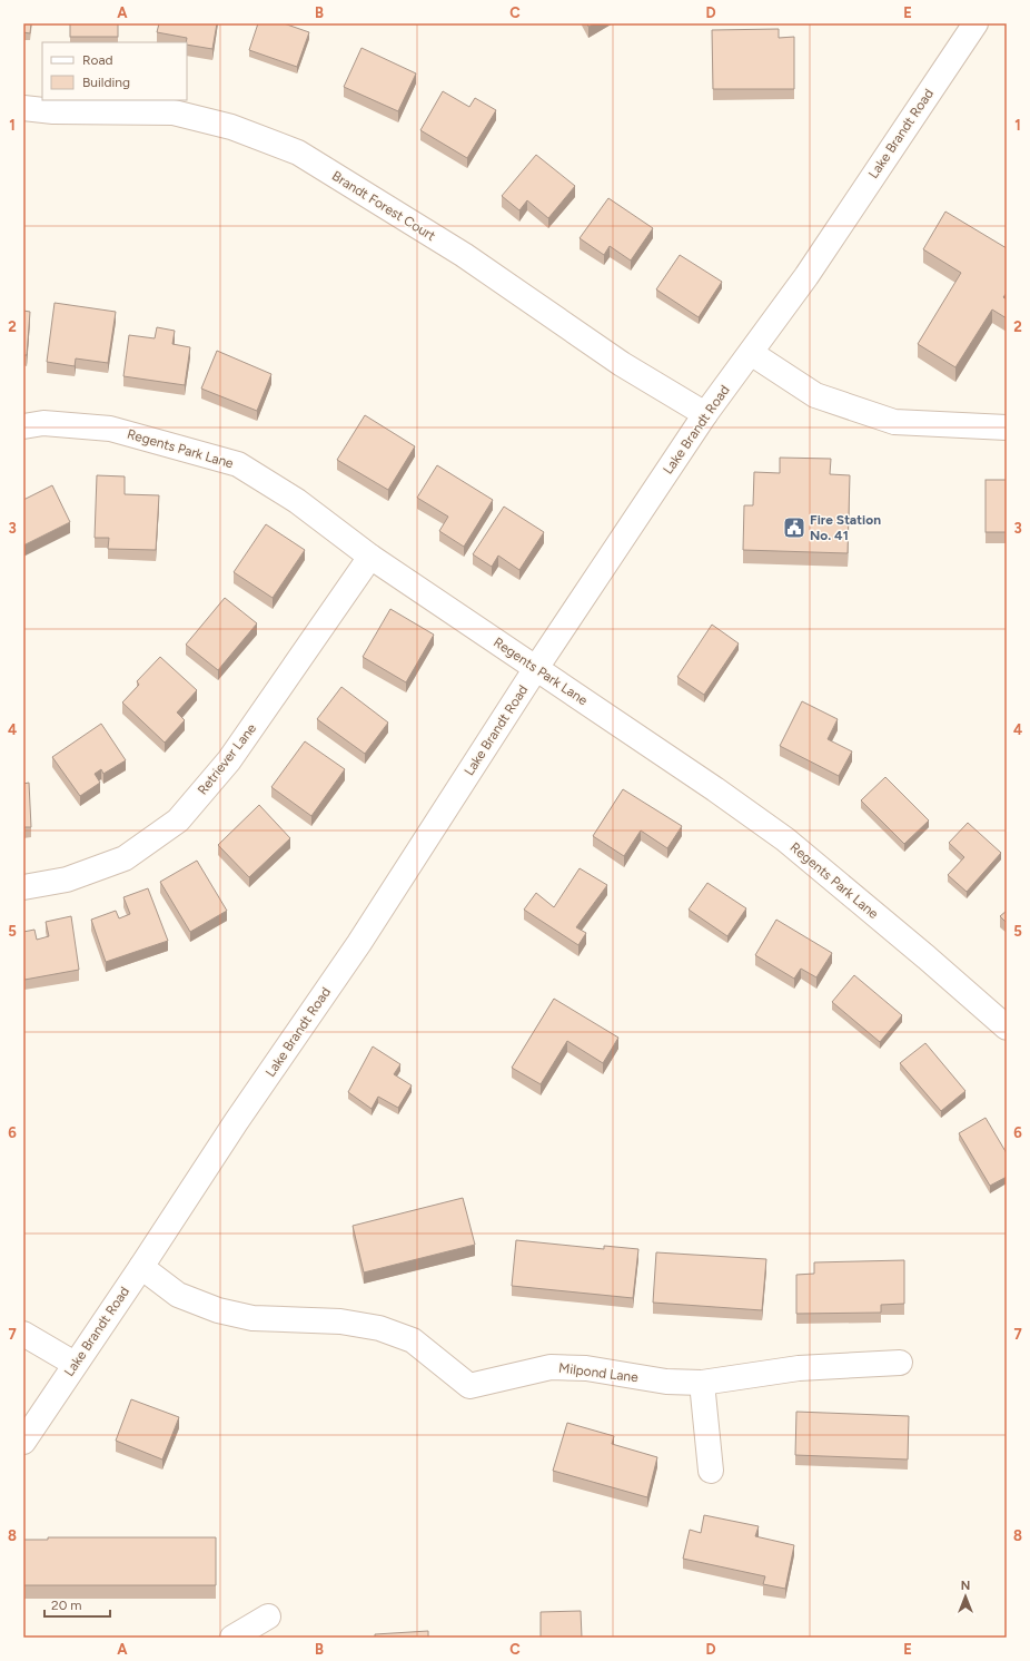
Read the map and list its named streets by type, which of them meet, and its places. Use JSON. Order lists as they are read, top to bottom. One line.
{"streets":{"street":["Lake Brandt Road","Brandt Forest Court","Regents Park Lane","Retriever Lane","Milpond Lane"]},"crossings":[["Lake Brandt Road","Brandt Forest Court"],["Lake Brandt Road","Regents Park Lane"],["Lake Brandt Road","Milpond Lane"],["Regents Park Lane","Retriever Lane"]],"places":{"public building":["Fire Station No. 41"]},"legend":["Road","Building"],"scale_bar":"20 m","north":"top","grid":{"columns":["A","B","C","D","E"],"rows":["1","2","3","4","5","6","7","8"]}}
